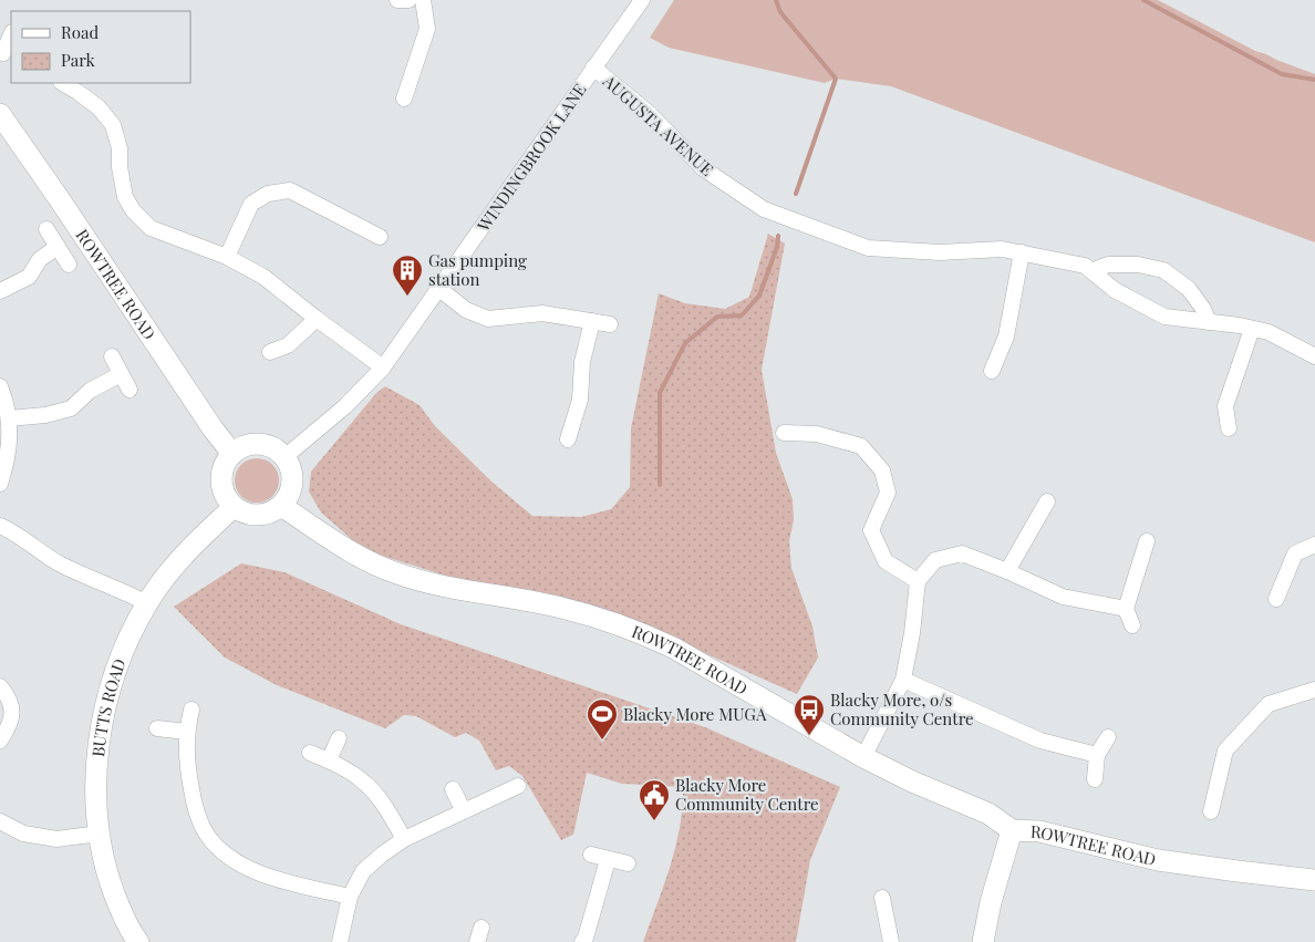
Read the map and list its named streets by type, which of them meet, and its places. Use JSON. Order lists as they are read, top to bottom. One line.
{"streets":{"street":["AUGUSTA AVENUE","WINDINGBROOK LANE","ROWTREE ROAD","BUTTS ROAD"]},"crossings":[["AUGUSTA AVENUE","WINDINGBROOK LANE"],["WINDINGBROOK LANE","ROWTREE ROAD"],["WINDINGBROOK LANE","BUTTS ROAD"],["ROWTREE ROAD","BUTTS ROAD"]],"places":{"building":["Gas pumping station"],"bus stop":["Blacky More, o/s Community Centre"],"sports":["Blacky More MUGA"],"public building":["Blacky More Community Centre"]},"legend":["Road","Park"]}
